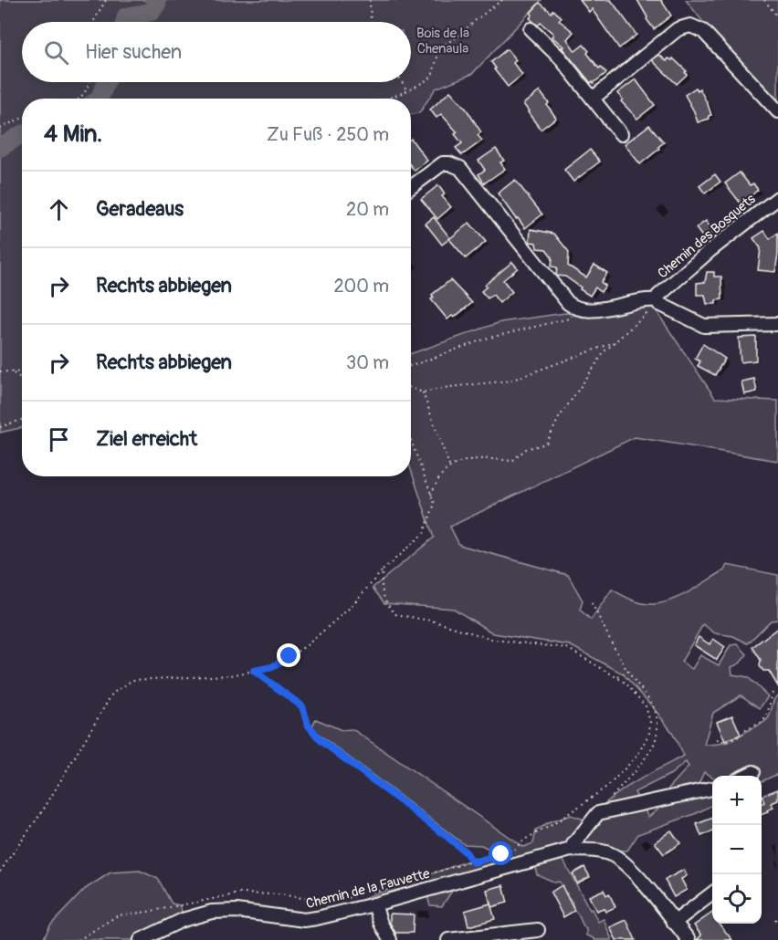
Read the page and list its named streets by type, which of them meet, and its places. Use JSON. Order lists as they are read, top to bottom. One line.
{"streets":{"street":["Chemin des Bosquets","Chemin de la Fauvette"]},"parks":["Bois de la Chenaula"],"page":{"search":"Hier suchen","heading":["4 Min.","Zu Fuß · 250 m"],"list":[["Geradeaus","20 m"],["Rechts abbiegen","200 m"],["Rechts abbiegen","30 m"],"Ziel erreicht"],"map_buttons":["+","−"]}}
